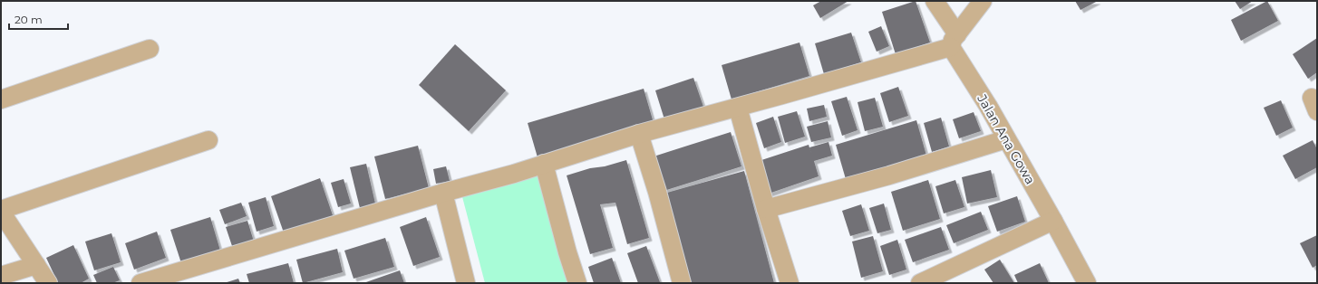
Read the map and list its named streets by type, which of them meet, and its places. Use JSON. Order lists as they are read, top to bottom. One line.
{"streets":{"street":["Jalan Ana Gowa"]},"scale_bar":"20 m"}
